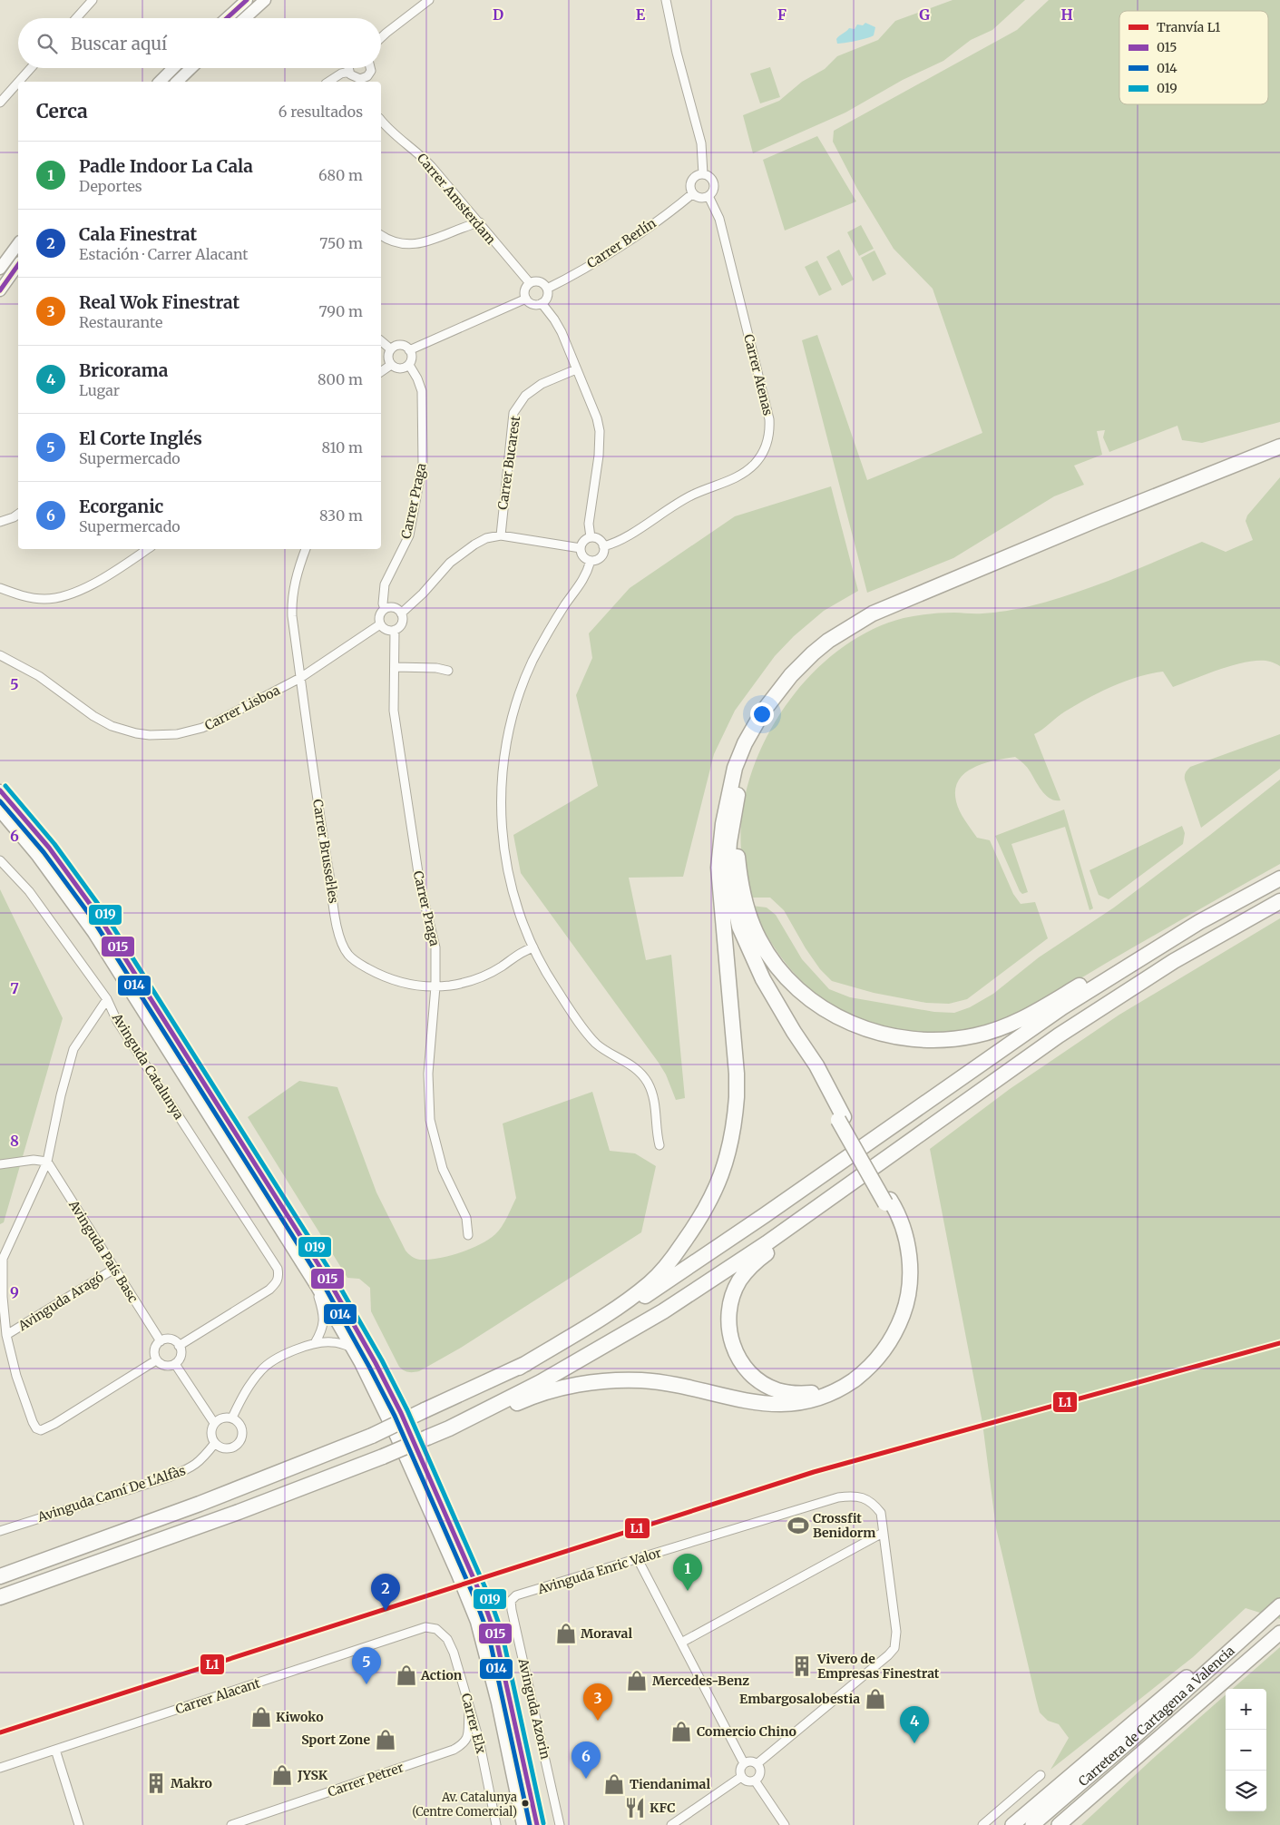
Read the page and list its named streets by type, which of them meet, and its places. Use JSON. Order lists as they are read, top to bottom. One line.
{"streets":{"highway":["Carretera de Cartagena a Valencia"],"street":["Carrer Amsterdam","Carrer Berlín","Carrer Atenas","Carrer Bucarest","Carrer Praga","Carrer Lisboa","Carrer Brussel·les","Avinguda Catalunya","Avinguda País Basc","Avinguda Aragó","Avinguda Camí De L'Alfàs","Avinguda Enric Valor","Carrer Alacant","Avinguda Azorin","Carrer Elx","Carrer Petrer"]},"crossings":[["Carrer Amsterdam","Carrer Berlín"],["Carrer Berlín","Carrer Atenas"],["Carrer Praga","Carrer Lisboa"],["Carrer Praga","Carrer Brussel·les"],["Carrer Lisboa","Carrer Brussel·les"],["Avinguda Catalunya","Avinguda País Basc"],["Avinguda País Basc","Avinguda Aragó"],["Avinguda Enric Valor","Avinguda Azorin"],["Carrer Alacant","Carrer Elx"],["Carrer Elx","Carrer Petrer"]],"places":{"sports":["Crossfit Benidorm"],"shop":["Moraval","Action","Mercedes-Benz","Embargosalobestia","Kiwoko","Comercio Chino","Sport Zone","JYSK","Tiendanimal"],"building":["Vivero de Empresas Finestrat","Makro"],"other":["Av. Catalunya (Centre Comercial)"],"restaurant":["KFC"]},"lines":["transit line 015","transit line 019","transit line 014","tram line L1"],"legend":["Tranvía L1","015","014","019"],"page":{"search":"Buscar aquí","heading":["Cerca","6 resultados"],"list":[{"mark":"1","name":"Padle Indoor La Cala","note":"Deportes","value":"680 m"},{"mark":"2","name":"Cala Finestrat","note":"Estación · Carrer Alacant","value":"750 m"},{"mark":"3","name":"Real Wok Finestrat","note":"Restaurante","value":"790 m"},{"mark":"4","name":"Bricorama","note":"Lugar","value":"800 m"},{"mark":"5","name":"El Corte Inglés","note":"Supermercado","value":"810 m"},{"mark":"6","name":"Ecorganic","note":"Supermercado","value":"830 m"}],"pins":["1","2","5","3","4","6"],"map_buttons":["+","−"]},"grid":{"columns":["D","E","F","G","H"],"rows":["5","6","7","8","9"]}}
